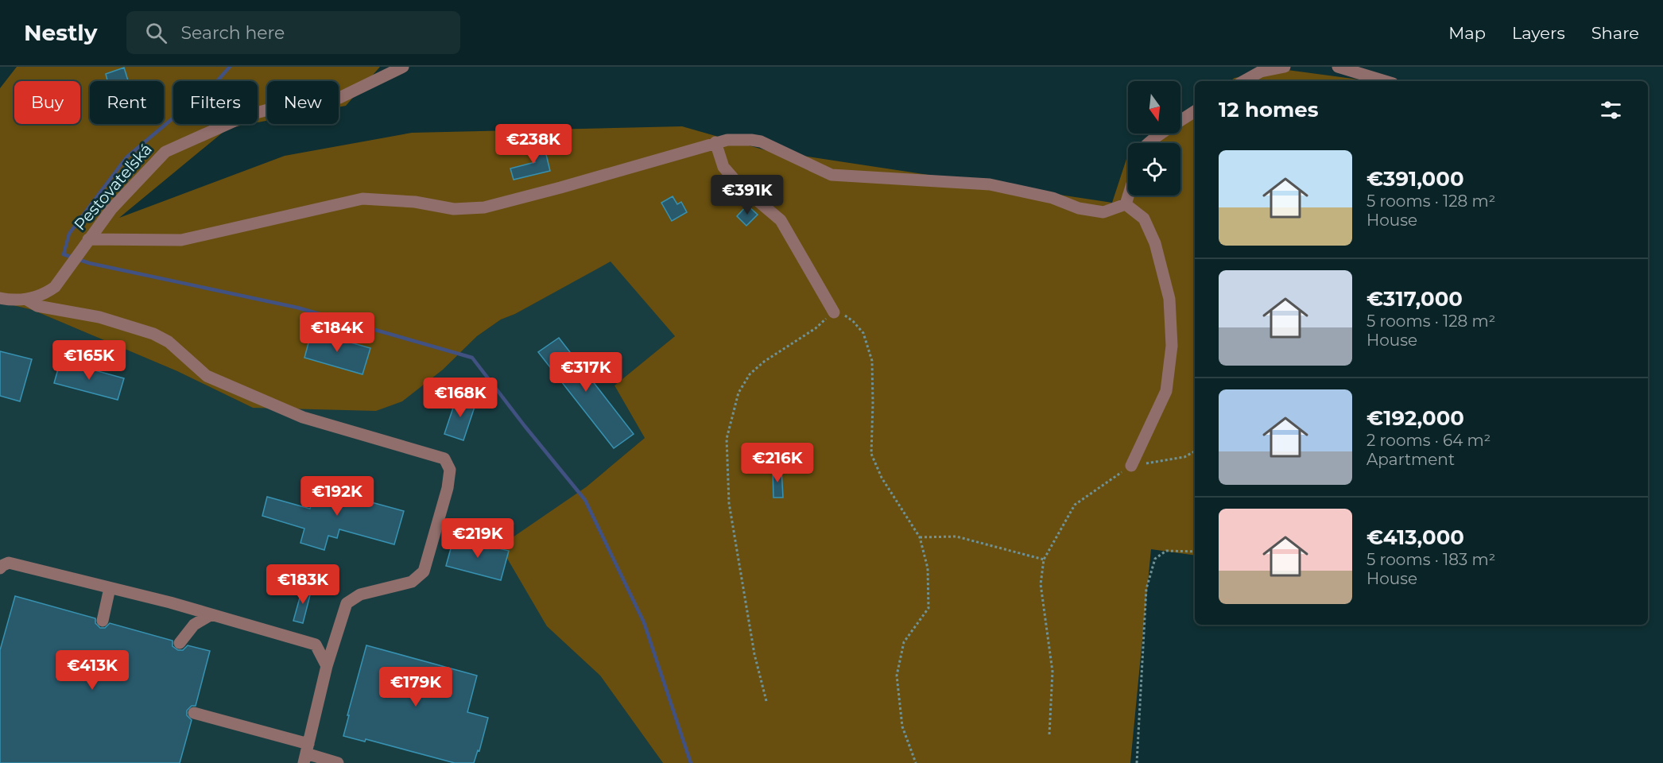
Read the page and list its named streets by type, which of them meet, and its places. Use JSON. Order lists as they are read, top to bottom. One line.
{"streets":{"street":["Pestovateľská"]},"north":"bottom","page":{"header":"Nestly","search":"Search here","nav":["Map","Layers","Share"],"chip":["Buy","Rent","Filters","New"],"heading":"12 homes","price":["€238K","€391K","€184K","€165K","€317K","€168K","€216K","€192K","€219K","€183K","€413K","€179K"],"list":[{"name":"€391,000","note":"5 rooms · 128 m² · House"},{"name":"€317,000","note":"5 rooms · 128 m² · House"},{"name":"€192,000","note":"2 rooms · 64 m² · Apartment"},{"name":"€413,000","note":"5 rooms · 183 m² · House"}]}}
